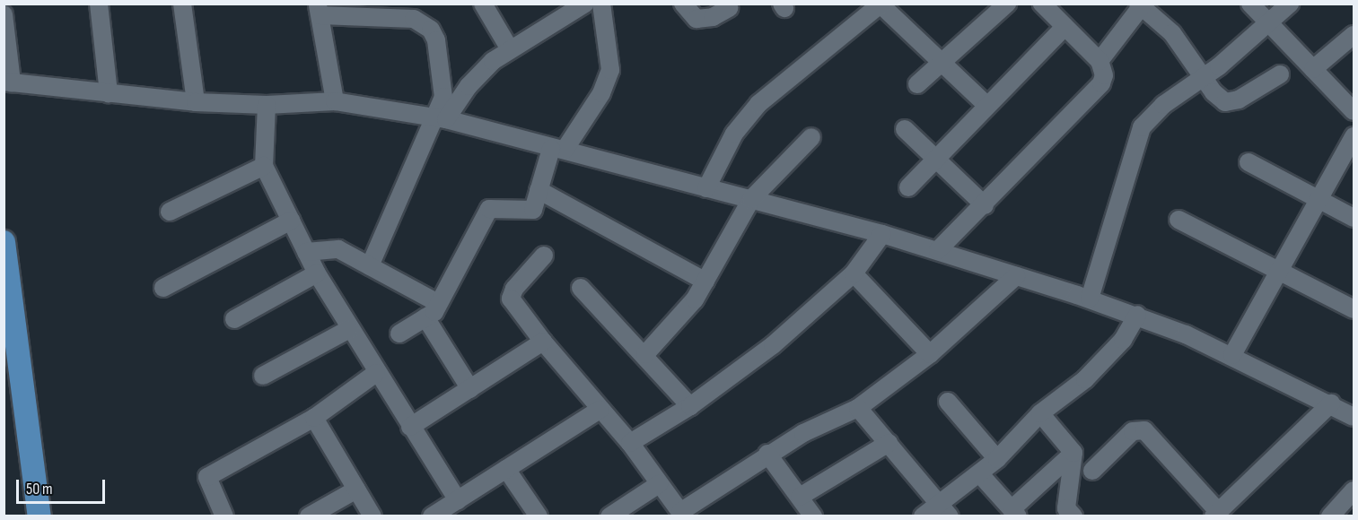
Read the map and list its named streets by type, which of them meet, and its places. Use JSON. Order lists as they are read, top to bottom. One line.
{"scale_bar":"50 m"}
